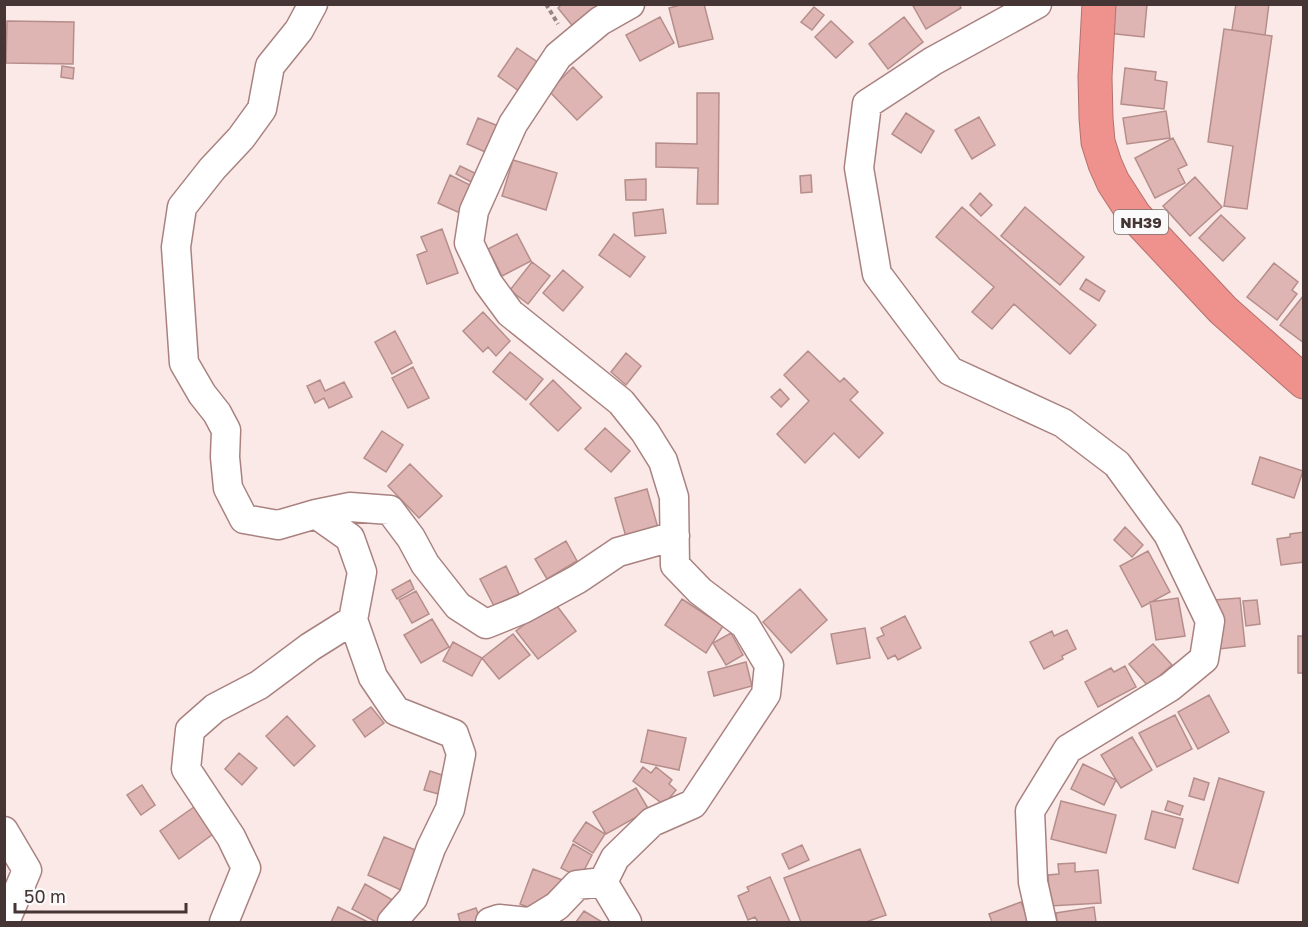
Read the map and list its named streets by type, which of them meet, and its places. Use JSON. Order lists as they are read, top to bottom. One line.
{"streets":{"highway":["NH39"]},"scale_bar":"50 m"}
